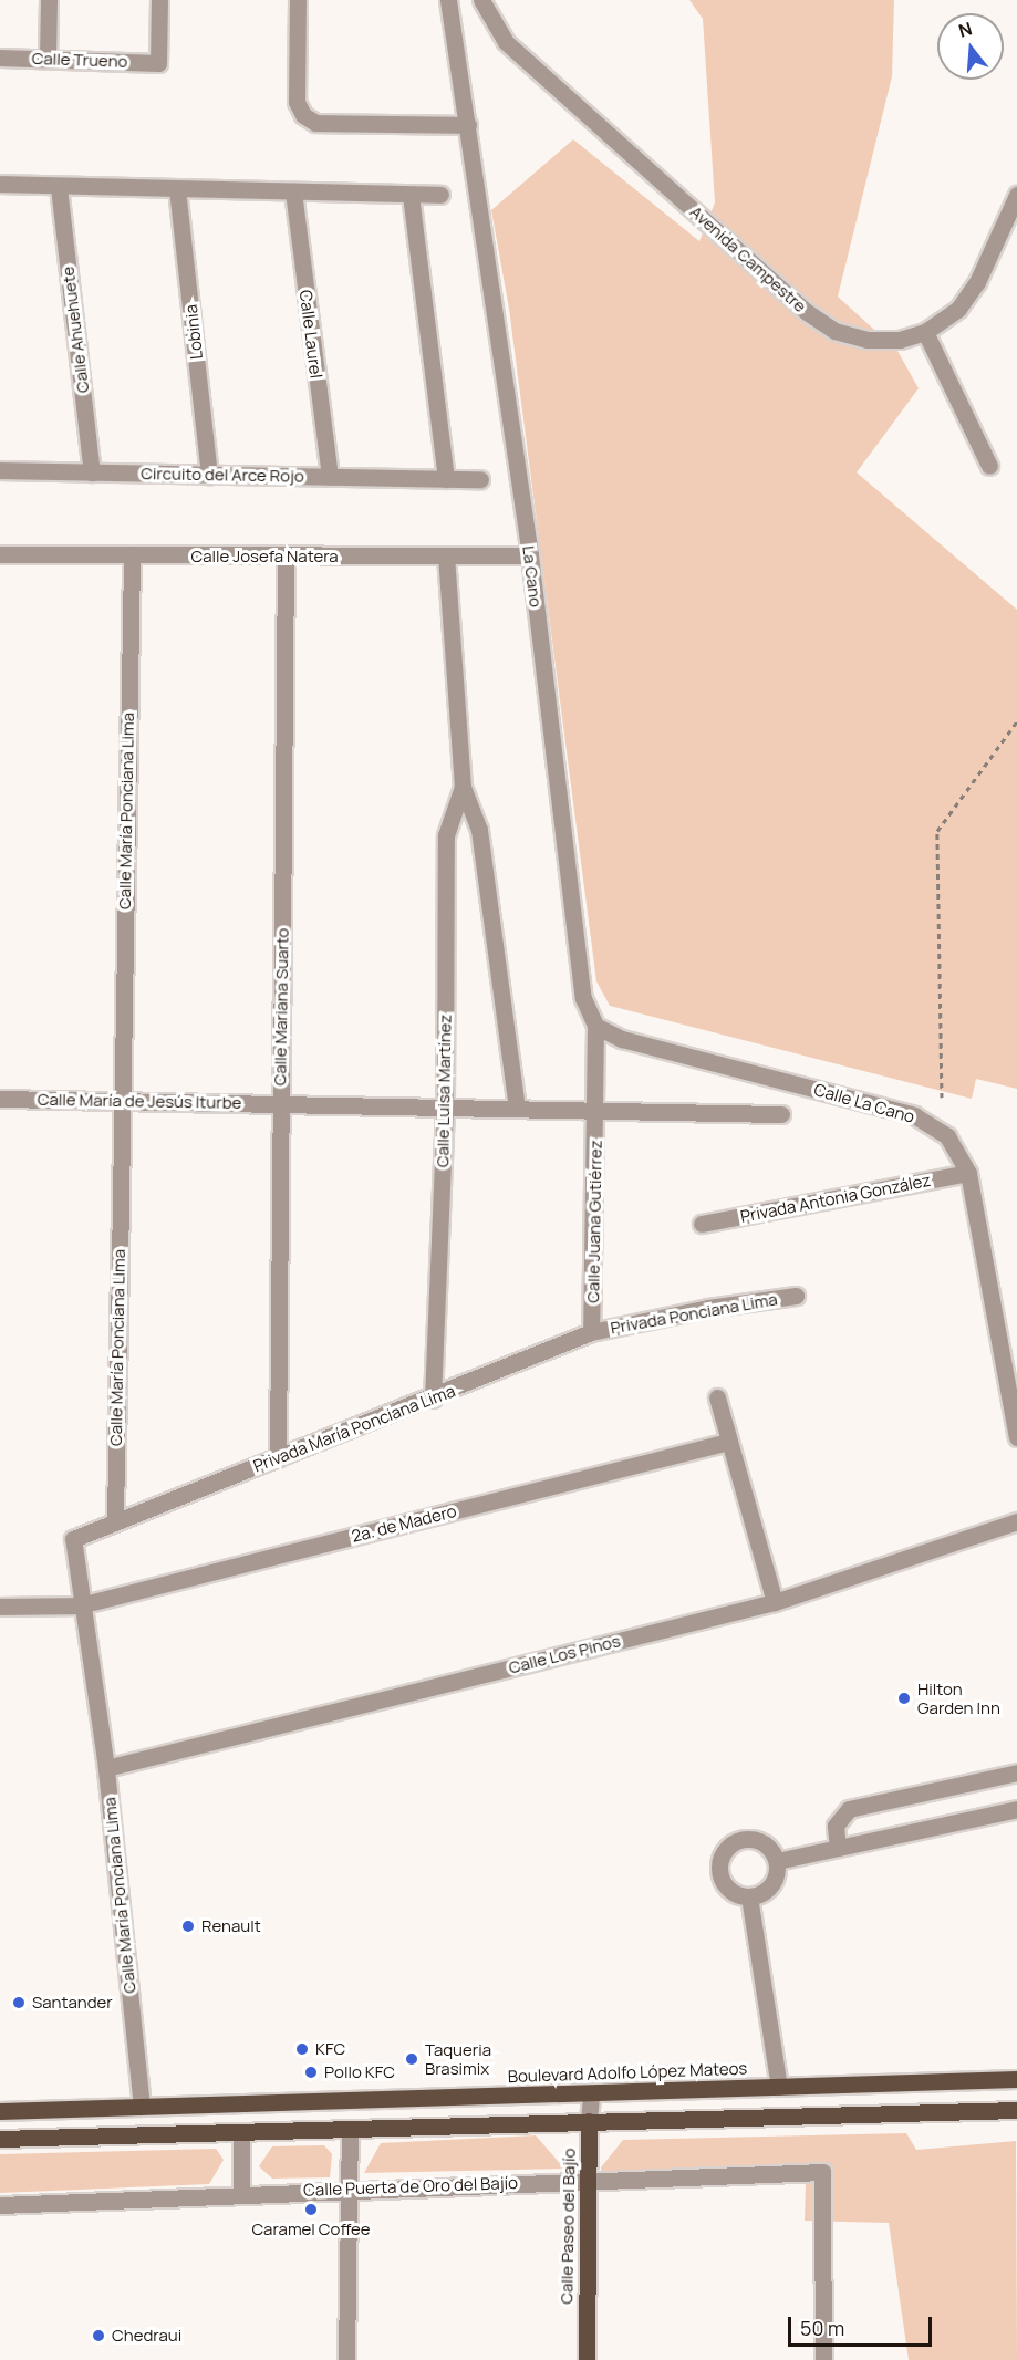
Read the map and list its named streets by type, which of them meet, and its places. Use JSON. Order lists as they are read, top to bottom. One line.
{"streets":{"main road":["Boulevard Adolfo López Mateos","Calle Paseo del Bajío"],"street":["Calle Trueno","Avenida Campestre","Calle Ahuehuete","Lobinia","Calle Laurel","Circuito del Arce Rojo","Calle Josefa Natera","La Cano","Calle María Ponciana Lima","Calle Mariana Suarto","Calle Luisa Martínez","Calle María de Jesús Iturbe","Calle La Cano","Privada Antonia González","Calle Juana Gutiérrez","Privada Ponciana Lima","Privada María Ponciana Lima","2a. de Madero","Calle Los Pinos","Calle Puerta de Oro del Bajío"]},"crossings":[["Calle Ahuehuete","Circuito del Arce Rojo"],["Lobinia","Circuito del Arce Rojo"],["Calle Laurel","Circuito del Arce Rojo"],["Calle Josefa Natera","La Cano"],["Calle Josefa Natera","Calle María Ponciana Lima"],["Calle Josefa Natera","Calle Mariana Suarto"],["Calle Josefa Natera","Calle Luisa Martínez"],["La Cano","Calle La Cano"],["La Cano","Calle Juana Gutiérrez"],["Calle María Ponciana Lima","Calle María de Jesús Iturbe"],["Calle María Ponciana Lima","Privada María Ponciana Lima"],["Calle María Ponciana Lima","2a. de Madero"],["Calle María Ponciana Lima","Calle Los Pinos"],["Calle María Ponciana Lima","Boulevard Adolfo López Mateos"],["Calle Mariana Suarto","Calle María de Jesús Iturbe"],["Calle Mariana Suarto","Privada María Ponciana Lima"],["Calle Luisa Martínez","Calle María de Jesús Iturbe"],["Calle Luisa Martínez","Privada María Ponciana Lima"],["Calle María de Jesús Iturbe","Calle Juana Gutiérrez"],["Calle La Cano","Privada Antonia González"],["Calle La Cano","Calle Juana Gutiérrez"],["Calle Juana Gutiérrez","Privada Ponciana Lima"],["Calle Juana Gutiérrez","Privada María Ponciana Lima"],["Privada Ponciana Lima","Privada María Ponciana Lima"],["Boulevard Adolfo López Mateos","Calle Paseo del Bajío"],["Calle Puerta de Oro del Bajío","Calle Paseo del Bajío"]],"places":["Hilton Garden Inn","Renault","Santander","KFC","Taqueria Brasimix","Pollo KFC","Caramel Coffee","Chedraui"],"scale_bar":"50 m","north":"top"}
